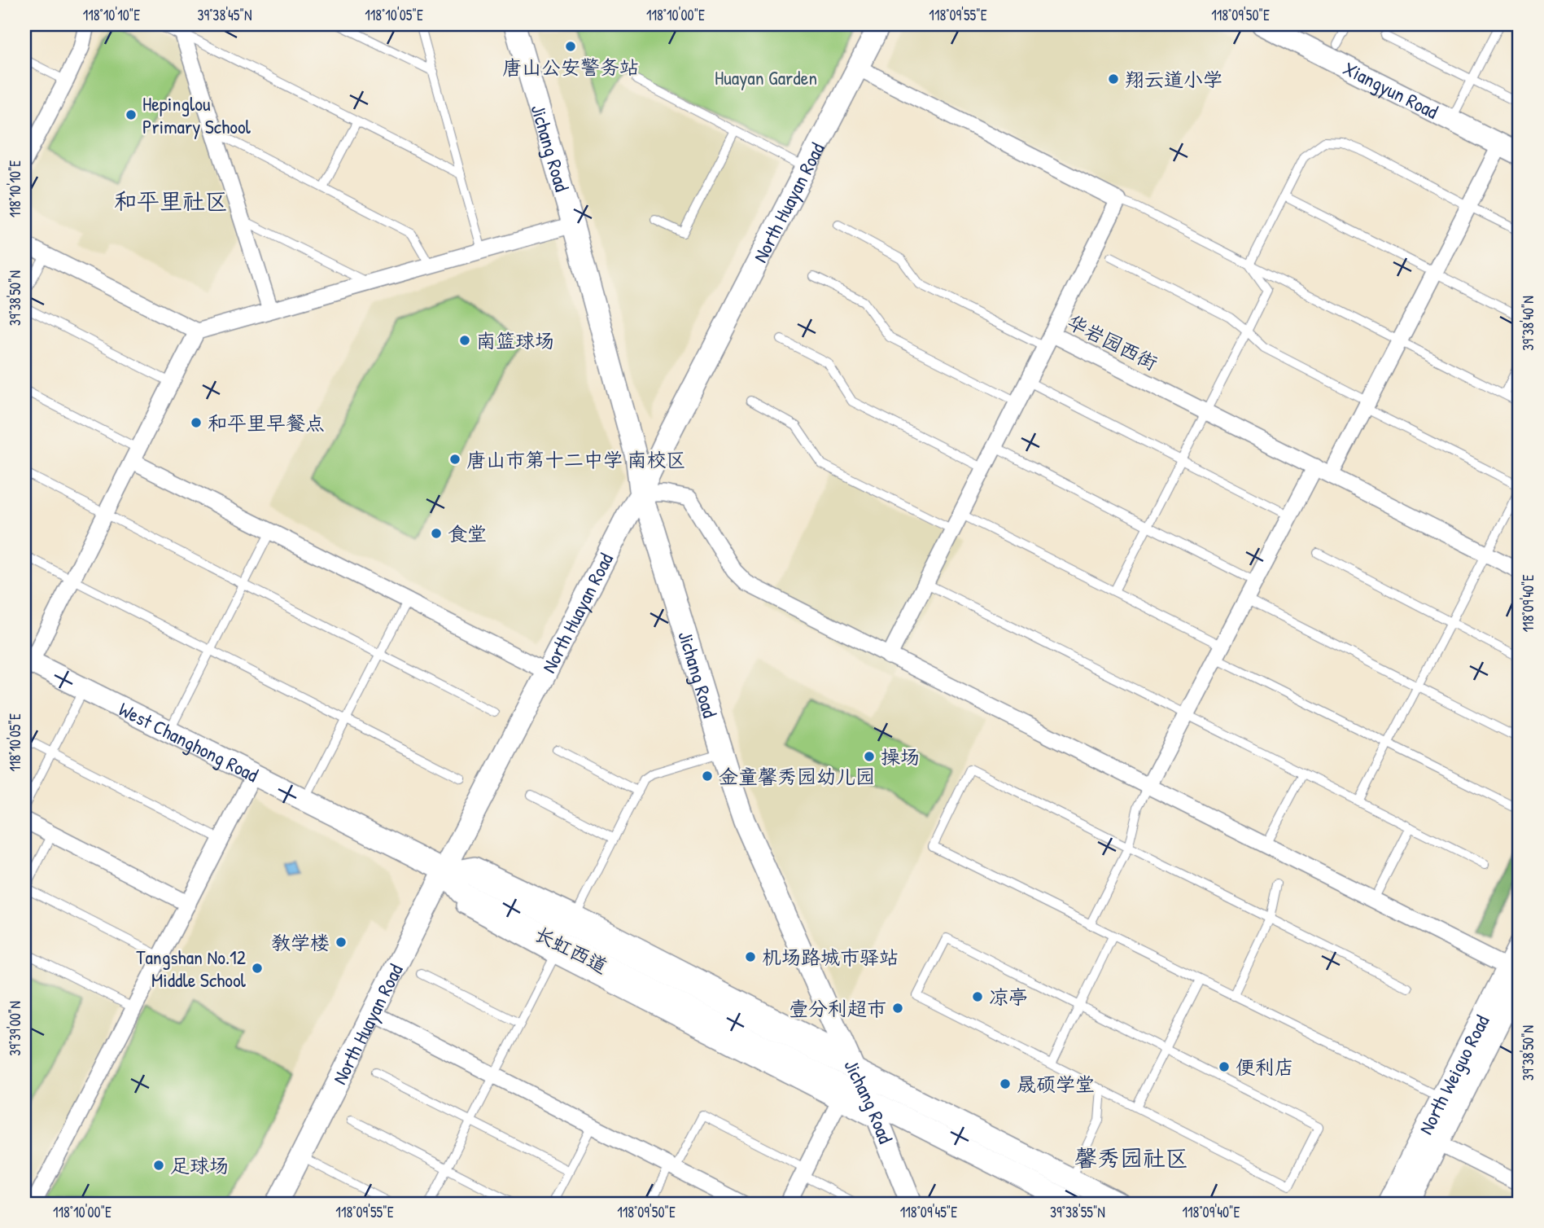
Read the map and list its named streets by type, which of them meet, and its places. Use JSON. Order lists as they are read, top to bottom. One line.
{"streets":{"street":["Xiangyun Road","Jichang Road","North Huayan Road","华岩园西街","West Changhong Road","长虹西道","North Weiguo Road"]},"crossings":[["Jichang Road","North Huayan Road"],["Jichang Road","长虹西道"],["North Huayan Road","West Changhong Road"],["North Huayan Road","长虹西道"],["West Changhong Road","长虹西道"]],"districts":["和平里社区","馨秀园社区"],"parks":["Huayan Garden"],"places":["唐山公安警务站","翔云道小学","Hepinglou Primary School","南篮球场","和平里早餐点","唐山市第十二中学 南校区","食堂","操场","金童馨秀园幼儿园","教学楼","机场路城市驿站","Tangshan No.12 Middle School","凉亭","壹分利超市","便利店","晟硕学堂","足球场"],"coordinates":["118°10'10\"E","39°38'45\"N","118°10'05\"E","118°10'00\"E","118°09'55\"E","118°09'50\"E","39°38'50\"N","39°38'40\"N","118°09'40\"E","39°39'00\"N","118°09'45\"E","39°38'55\"N"]}
